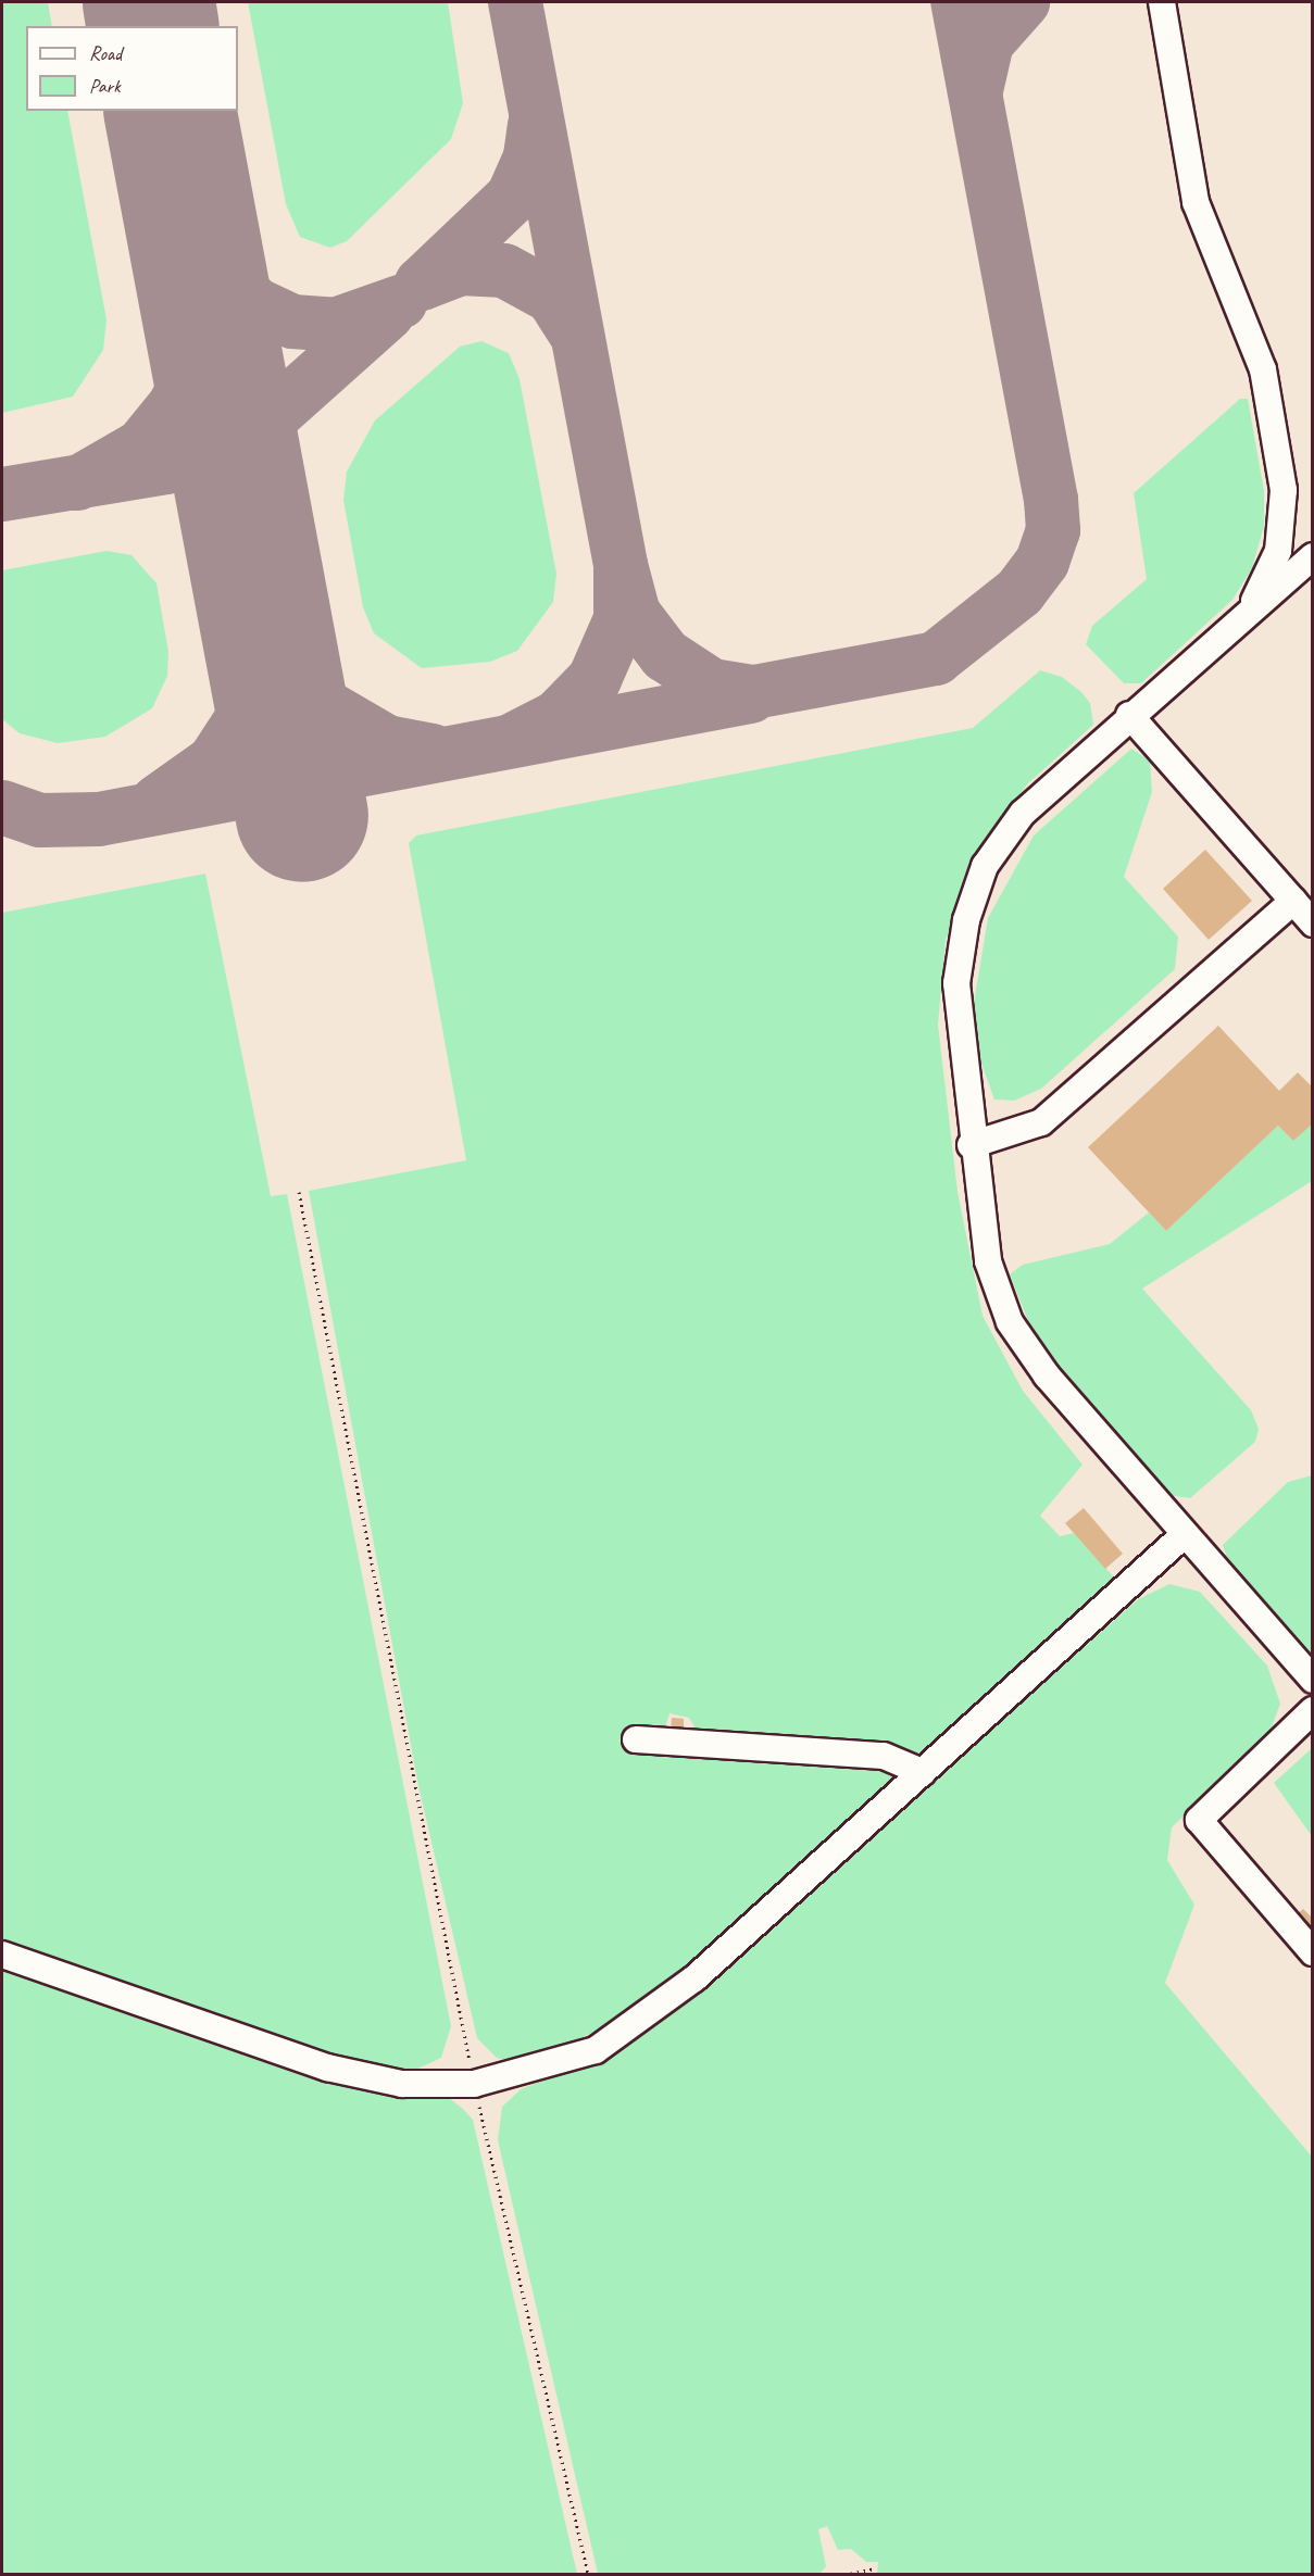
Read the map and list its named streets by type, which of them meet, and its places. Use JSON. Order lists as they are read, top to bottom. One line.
{"legend":["Road","Park"]}
